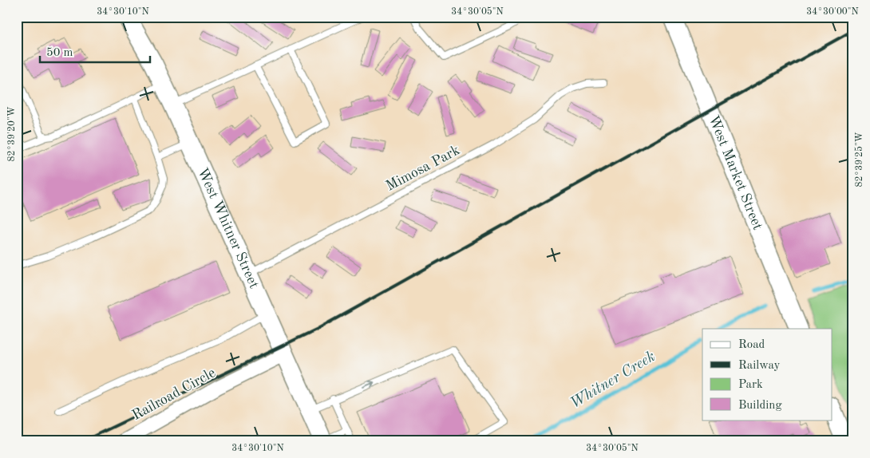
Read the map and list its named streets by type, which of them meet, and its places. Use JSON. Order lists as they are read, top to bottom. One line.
{"streets":{"main road":["West Market Street","West Whitner Street"],"street":["Railroad Circle"],"lane":["Mimosa Park"]},"crossings":[["Mimosa Park","West Whitner Street"],["West Whitner Street","Railroad Circle"]],"water":["Whitner Creek"],"legend":["Road","Railway","Park","Building"],"scale_bar":"50 m","coordinates":["34°30'10\"N","34°30'05\"N","34°30'00\"N","82°39'20\"W","82°39'25\"W"]}
